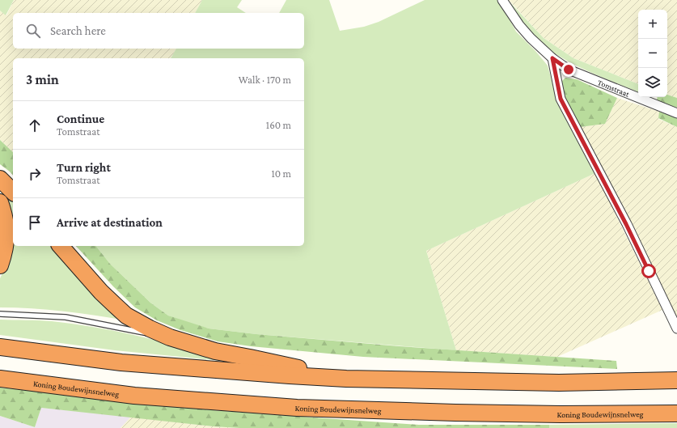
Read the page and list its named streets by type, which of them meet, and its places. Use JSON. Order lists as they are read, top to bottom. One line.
{"streets":{"highway":["Koning Boudewijnsnelweg"],"street":["Tomstraat"]},"page":{"map_buttons":["+","−"],"search":"Search here","heading":["3 min","Walk · 170 m"],"list":[["Continue","Tomstraat","160 m"],["Turn right","Tomstraat","10 m"],"Arrive at destination"]}}
